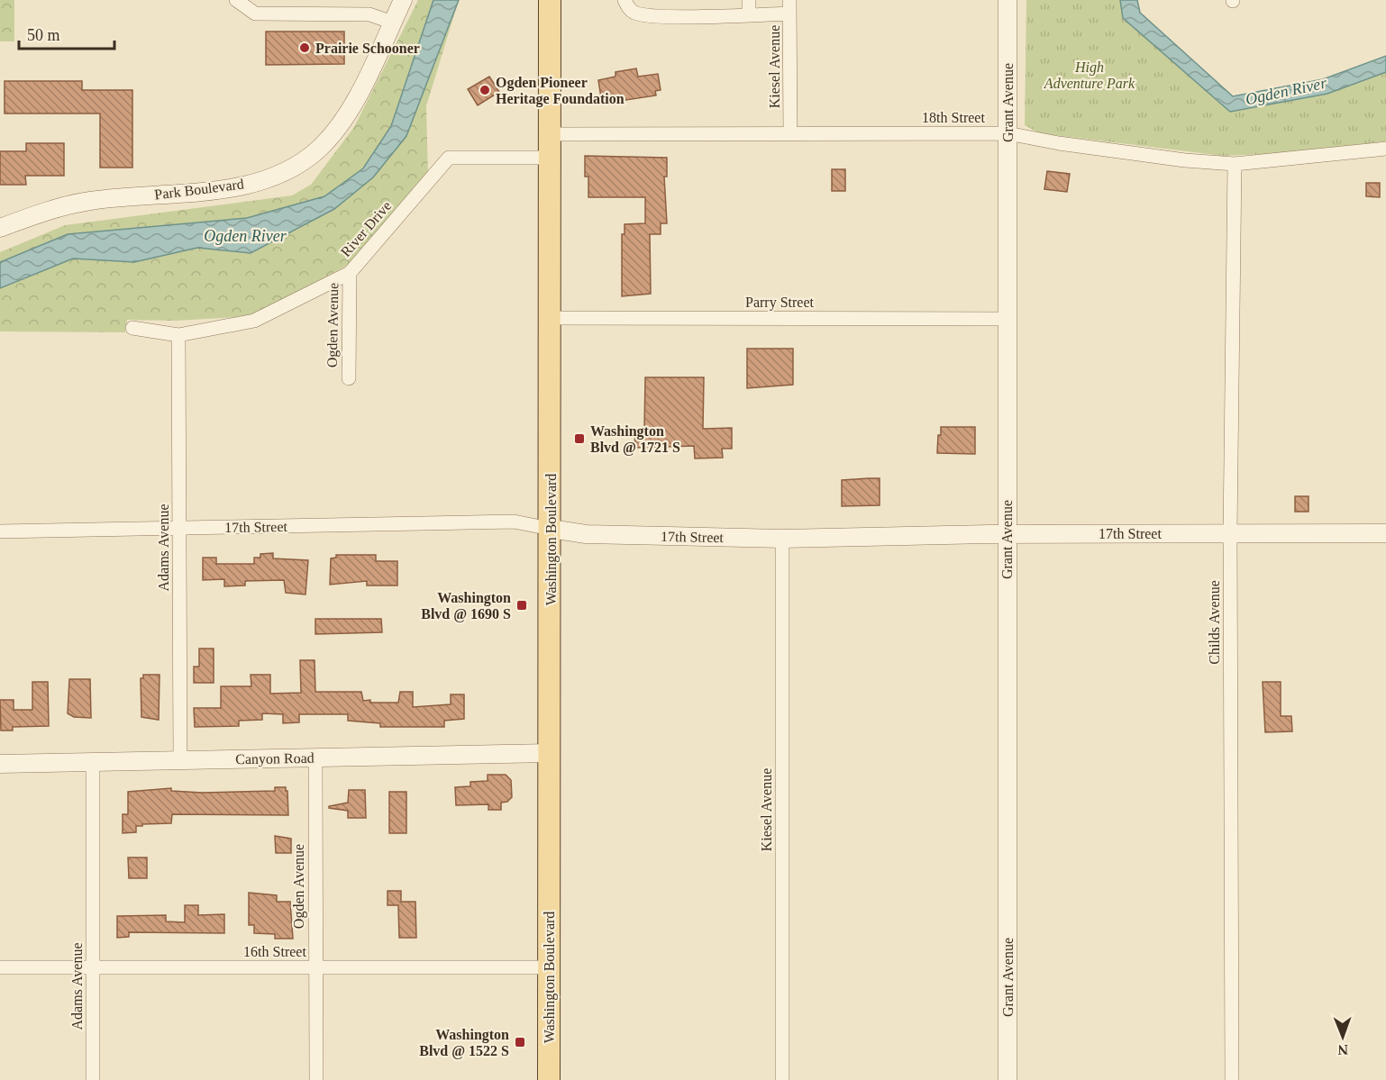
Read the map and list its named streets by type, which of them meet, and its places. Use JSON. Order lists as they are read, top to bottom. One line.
{"streets":{"main road":["Washington Boulevard"],"street":["Kiesel Avenue","Grant Avenue","18th Street","Park Boulevard","River Drive","Parry Street","Ogden Avenue","17th Street","Adams Avenue","Childs Avenue","Canyon Road","16th Street"]},"crossings":[["Kiesel Avenue","18th Street"],["Kiesel Avenue","17th Street"],["Grant Avenue","18th Street"],["Grant Avenue","Parry Street"],["Grant Avenue","17th Street"],["18th Street","Washington Boulevard"],["18th Street","Childs Avenue"],["River Drive","Ogden Avenue"],["River Drive","Washington Boulevard"],["River Drive","Adams Avenue"],["Parry Street","Washington Boulevard"],["Ogden Avenue","Canyon Road"],["Ogden Avenue","16th Street"],["17th Street","Washington Boulevard"],["17th Street","Adams Avenue"],["17th Street","Childs Avenue"],["Washington Boulevard","Canyon Road"],["Washington Boulevard","16th Street"],["Adams Avenue","Canyon Road"],["Adams Avenue","16th Street"]],"water":["Ogden River"],"parks":["High Adventure Park"],"places":{"other":["Prairie Schooner","Ogden Pioneer Heritage Foundation"],"transit":["Washington Blvd @ 1721 S","Washington Blvd @ 1690 S","Washington Blvd @ 1522 S"]},"scale_bar":"50 m","north":"bottom"}
